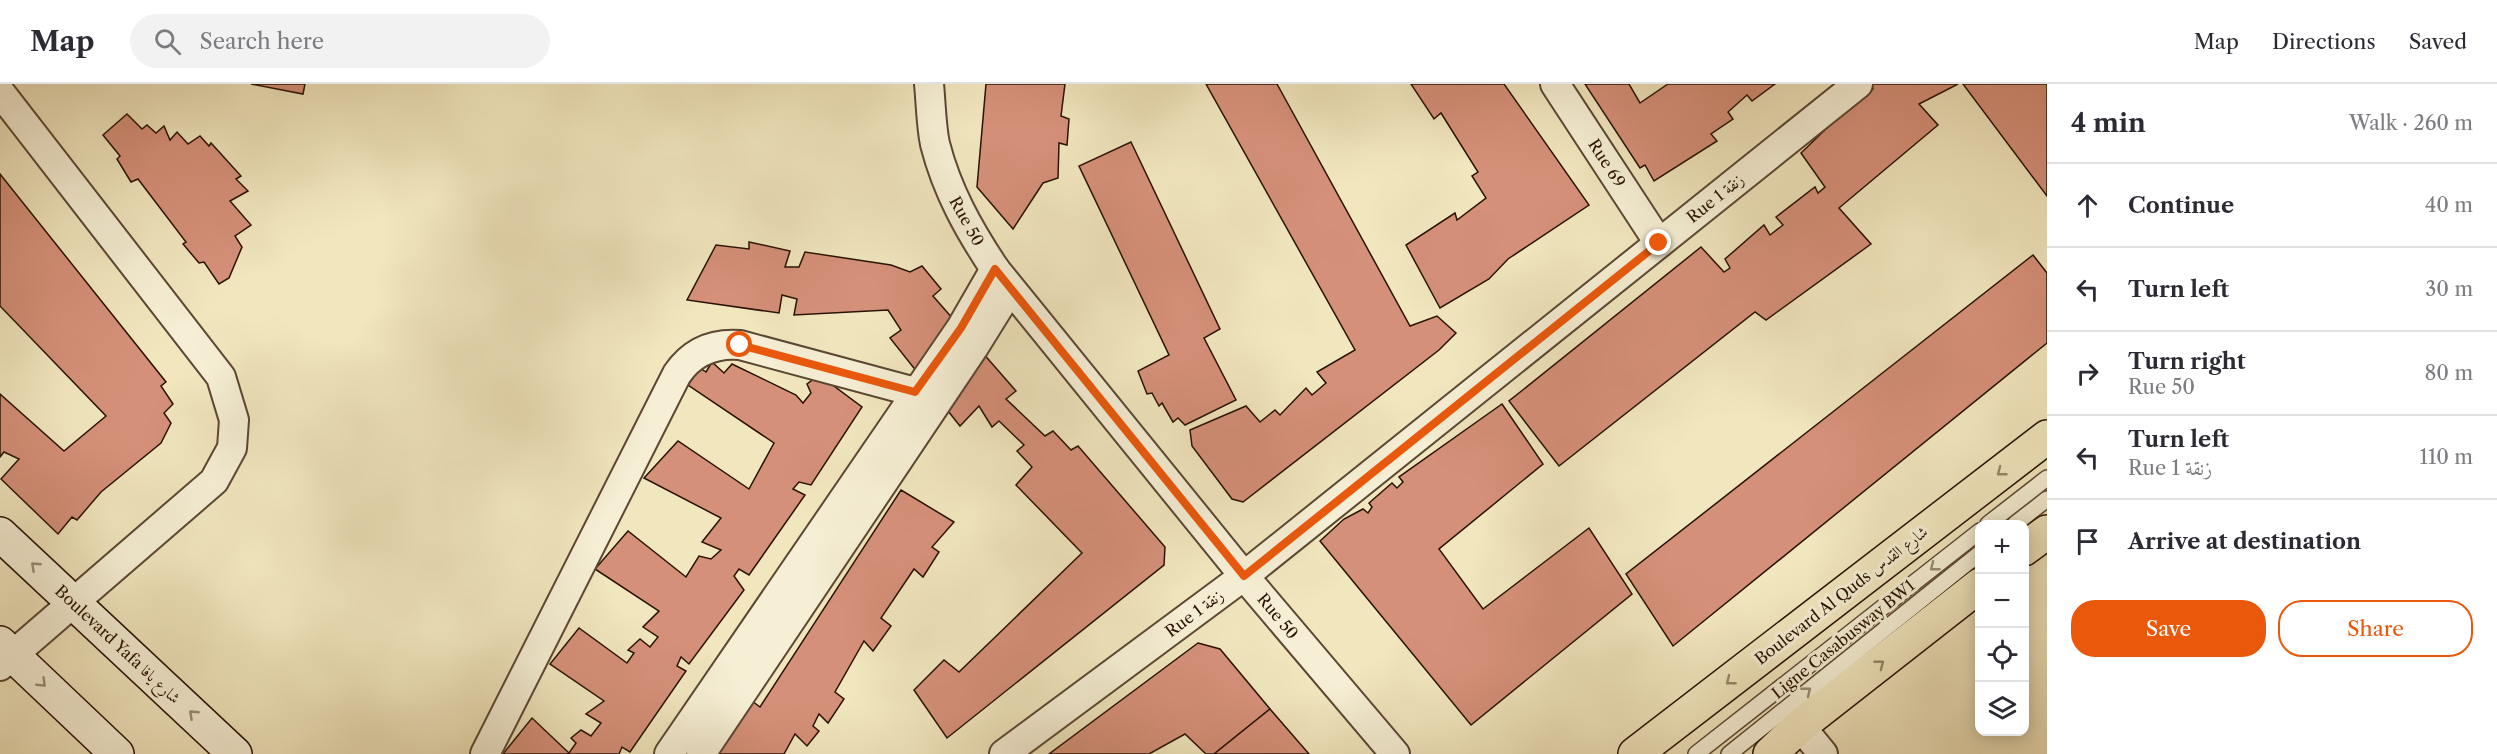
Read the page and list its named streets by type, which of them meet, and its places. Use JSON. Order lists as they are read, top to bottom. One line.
{"streets":{"main road":["Boulevard Al Quds شارع القدس"],"street":["Rue 69","Rue 1 زنقة","Rue 50","Boulevard Yafa شارع يافا"],"lane":["Ligne Casabusway BW1"]},"crossings":[["Rue 69","Rue 1 زنقة"],["Rue 1 زنقة","Rue 50"]],"page":{"header":"Map","search":"Search here","nav":["Map","Directions","Saved"],"heading":["4 min","Walk · 260 m"],"list":[["Continue","40 m"],["Turn left","30 m"],["Turn right","Rue 50","80 m"],["Turn left","Rue 1 زنقة","110 m"],"Arrive at destination"],"map_buttons":["+","−"],"buttons":["Save","Share"]}}
